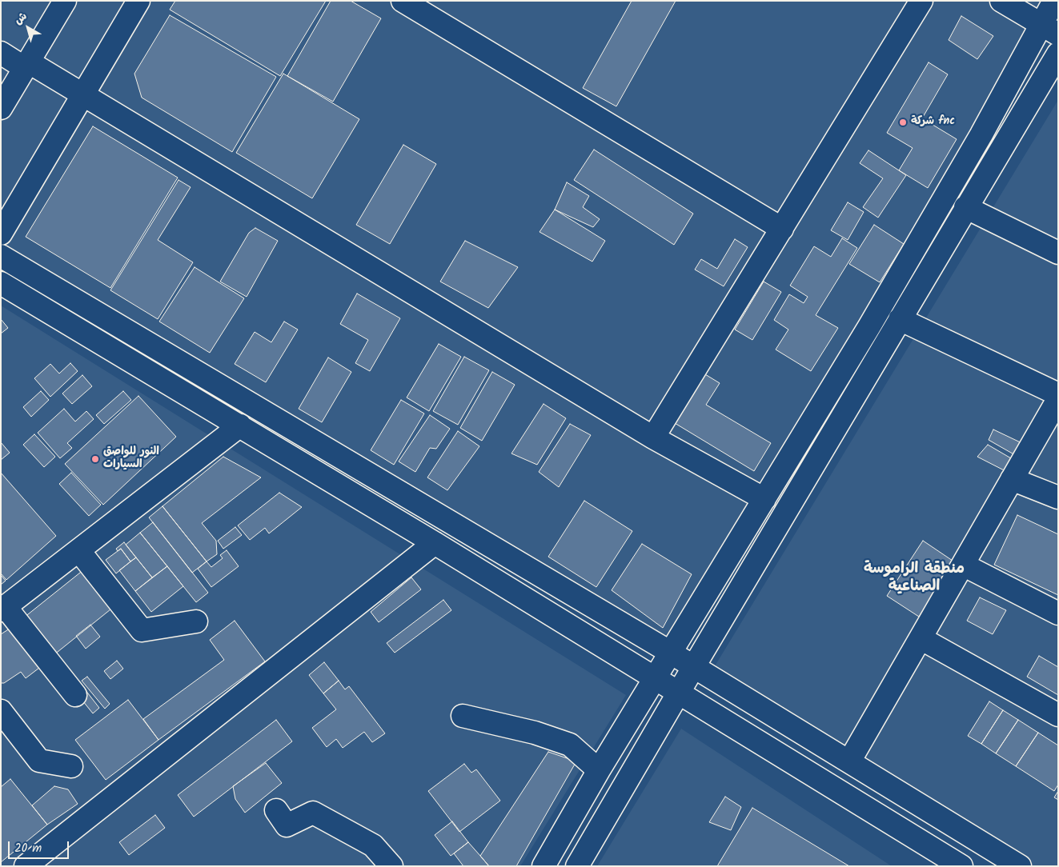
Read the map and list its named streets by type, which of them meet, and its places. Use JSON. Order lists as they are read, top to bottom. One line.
{"districts":["منطقة الراموسة الصناعية"],"places":["شركة fnc","النور للواصق السيارات"],"scale_bar":"20 m","north":"top left"}
